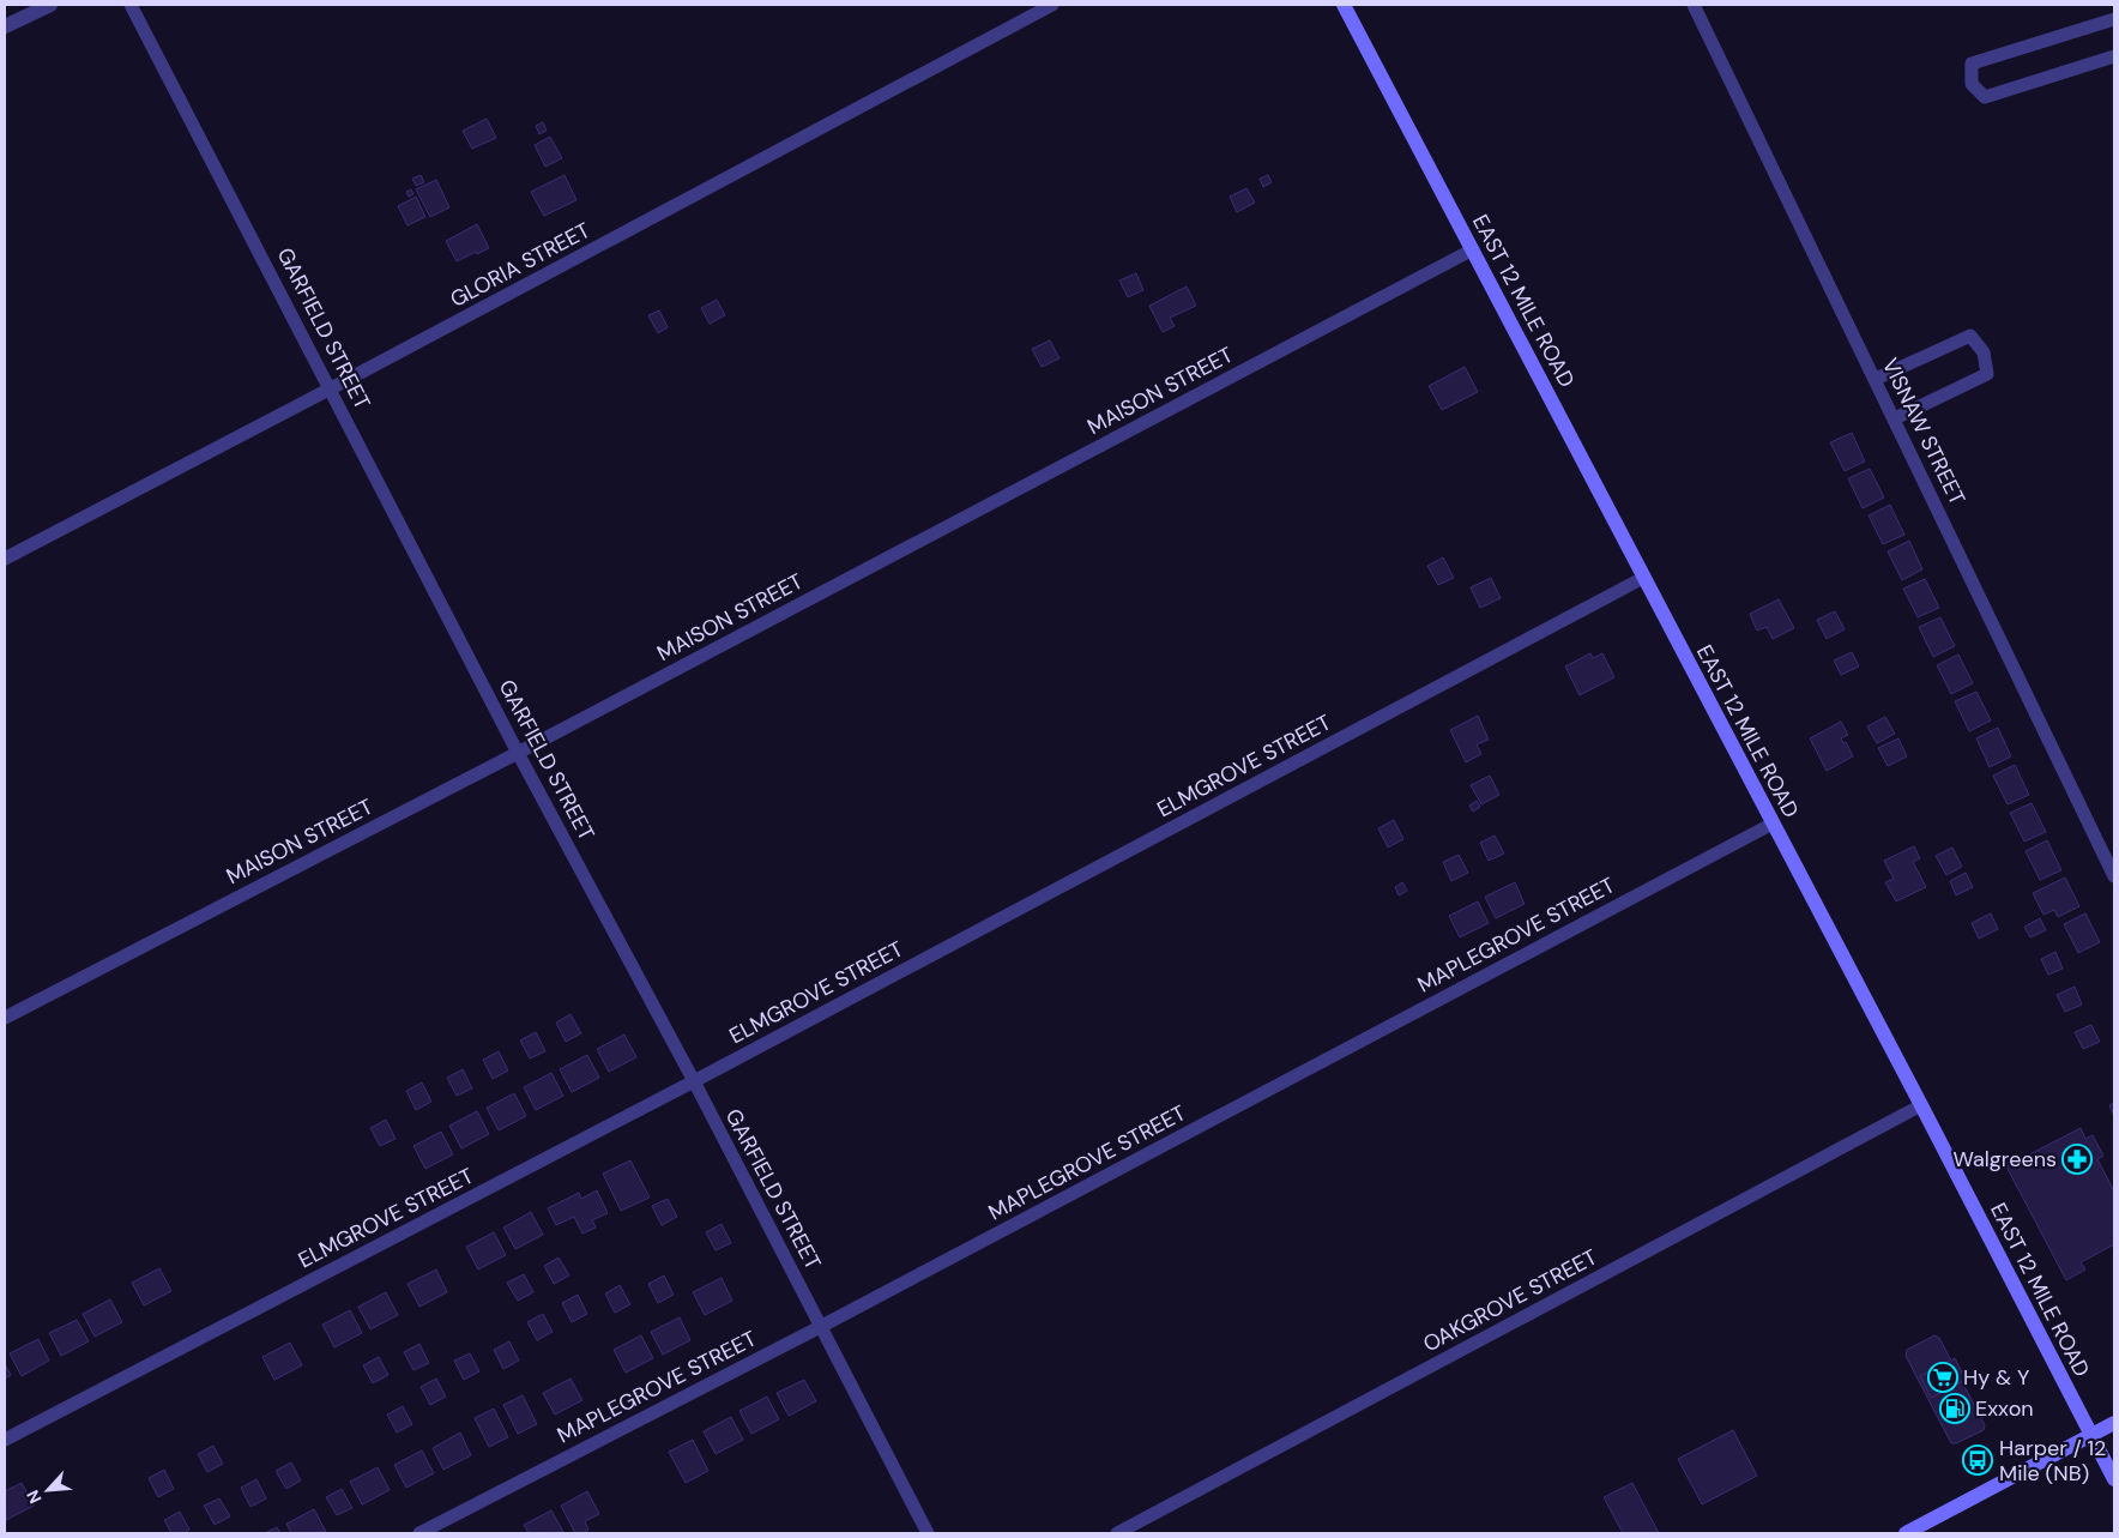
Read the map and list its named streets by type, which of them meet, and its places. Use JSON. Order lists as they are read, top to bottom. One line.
{"streets":{"main road":["EAST 12 MILE ROAD"],"street":["GLORIA STREET","GARFIELD STREET","MAISON STREET","VISNAW STREET","ELMGROVE STREET","MAPLEGROVE STREET","OAKGROVE STREET"]},"crossings":[["GLORIA STREET","GARFIELD STREET"],["EAST 12 MILE ROAD","MAISON STREET"],["EAST 12 MILE ROAD","ELMGROVE STREET"],["EAST 12 MILE ROAD","MAPLEGROVE STREET"],["EAST 12 MILE ROAD","OAKGROVE STREET"],["GARFIELD STREET","MAISON STREET"],["GARFIELD STREET","ELMGROVE STREET"],["GARFIELD STREET","MAPLEGROVE STREET"]],"places":{"pharmacy":["Walgreens"],"supermarket":["Hy & Y"],"fuel station":["Exxon"],"bus stop":["Harper / 12 Mile (NB)"]},"north":"bottom left"}
